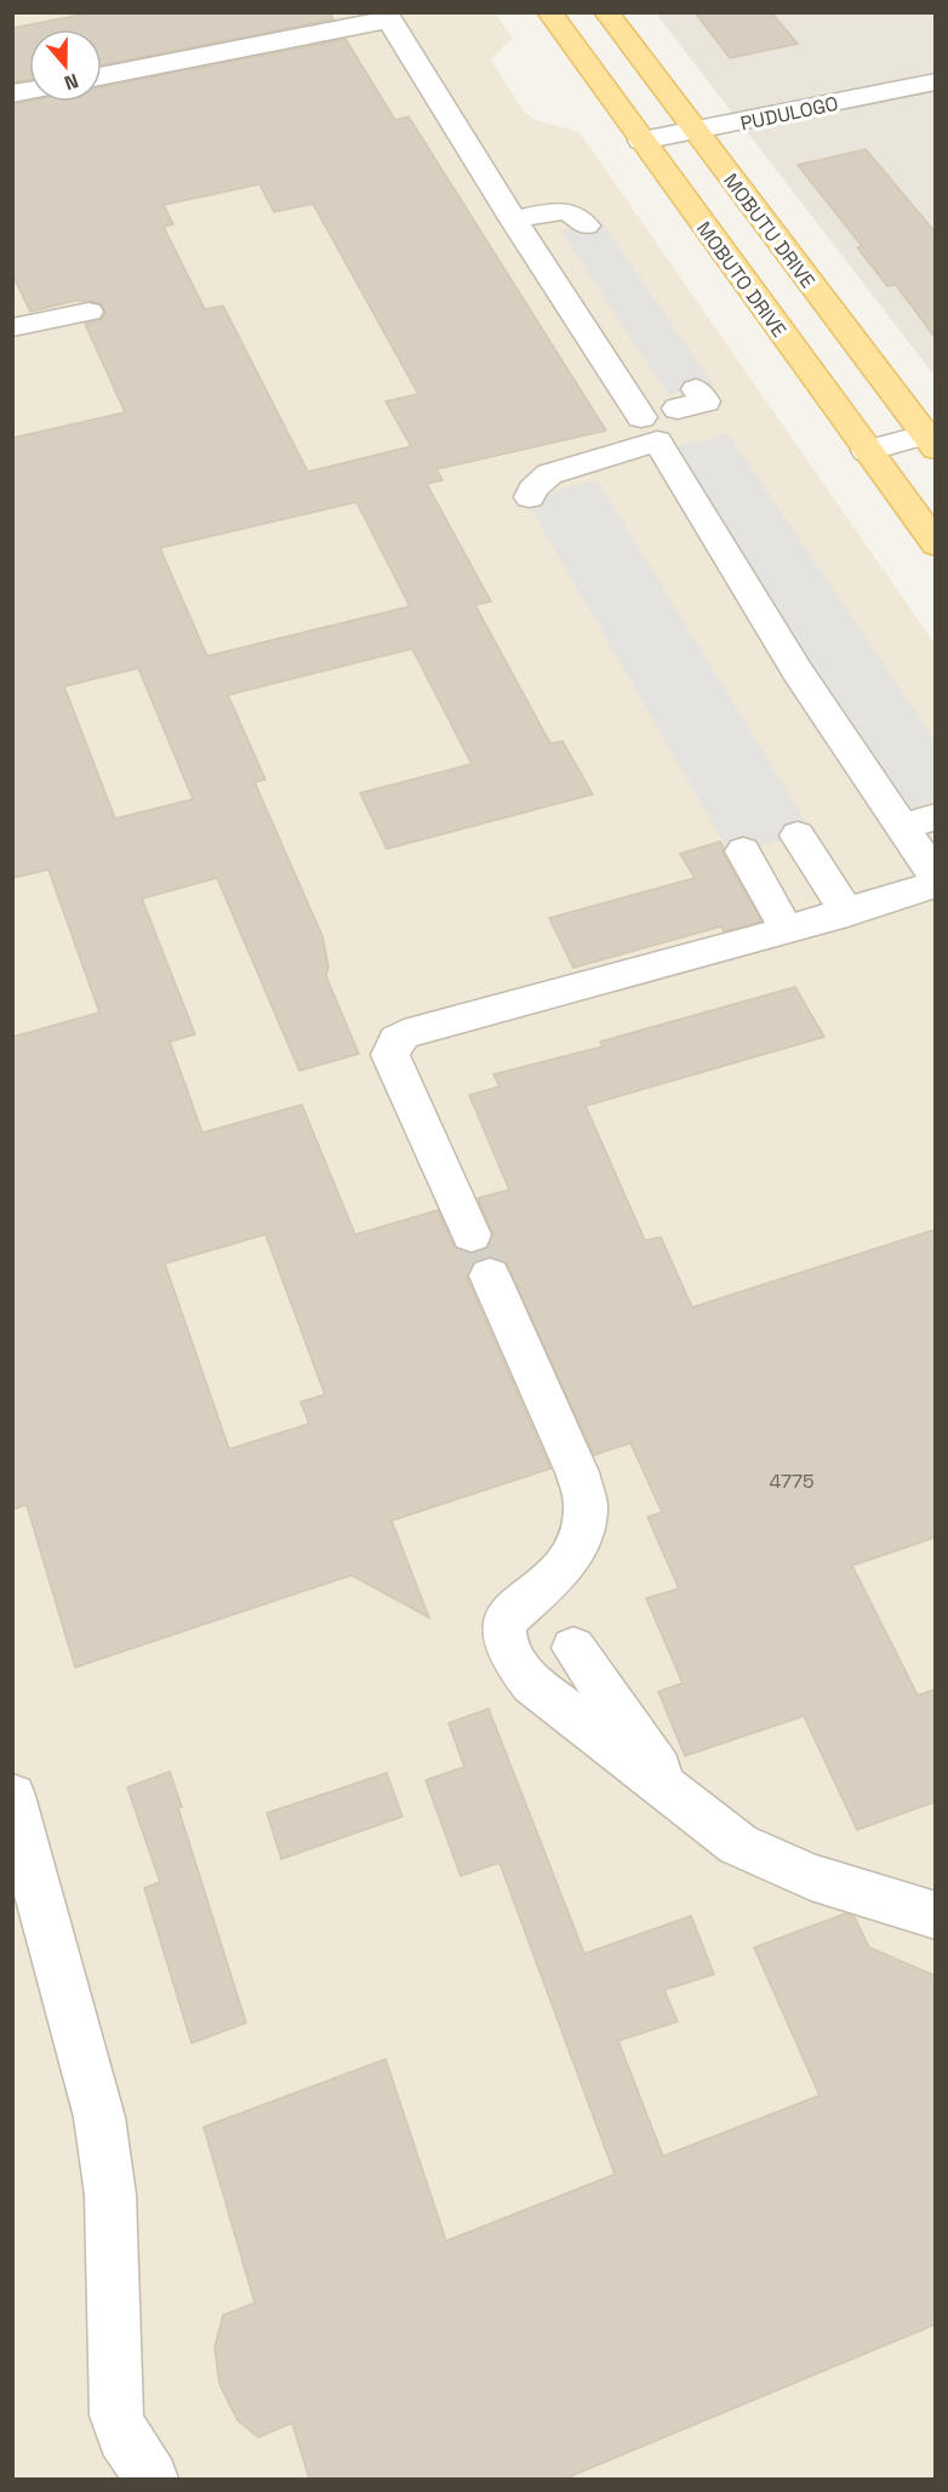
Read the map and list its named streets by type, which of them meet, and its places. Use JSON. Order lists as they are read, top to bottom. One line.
{"streets":{"main road":["MOBUTU DRIVE","MOBUTO DRIVE"],"street":["PUDULOGO"]},"crossings":[["PUDULOGO","MOBUTU DRIVE"],["PUDULOGO","MOBUTO DRIVE"]],"house_numbers":["4775"],"north":"bottom"}
